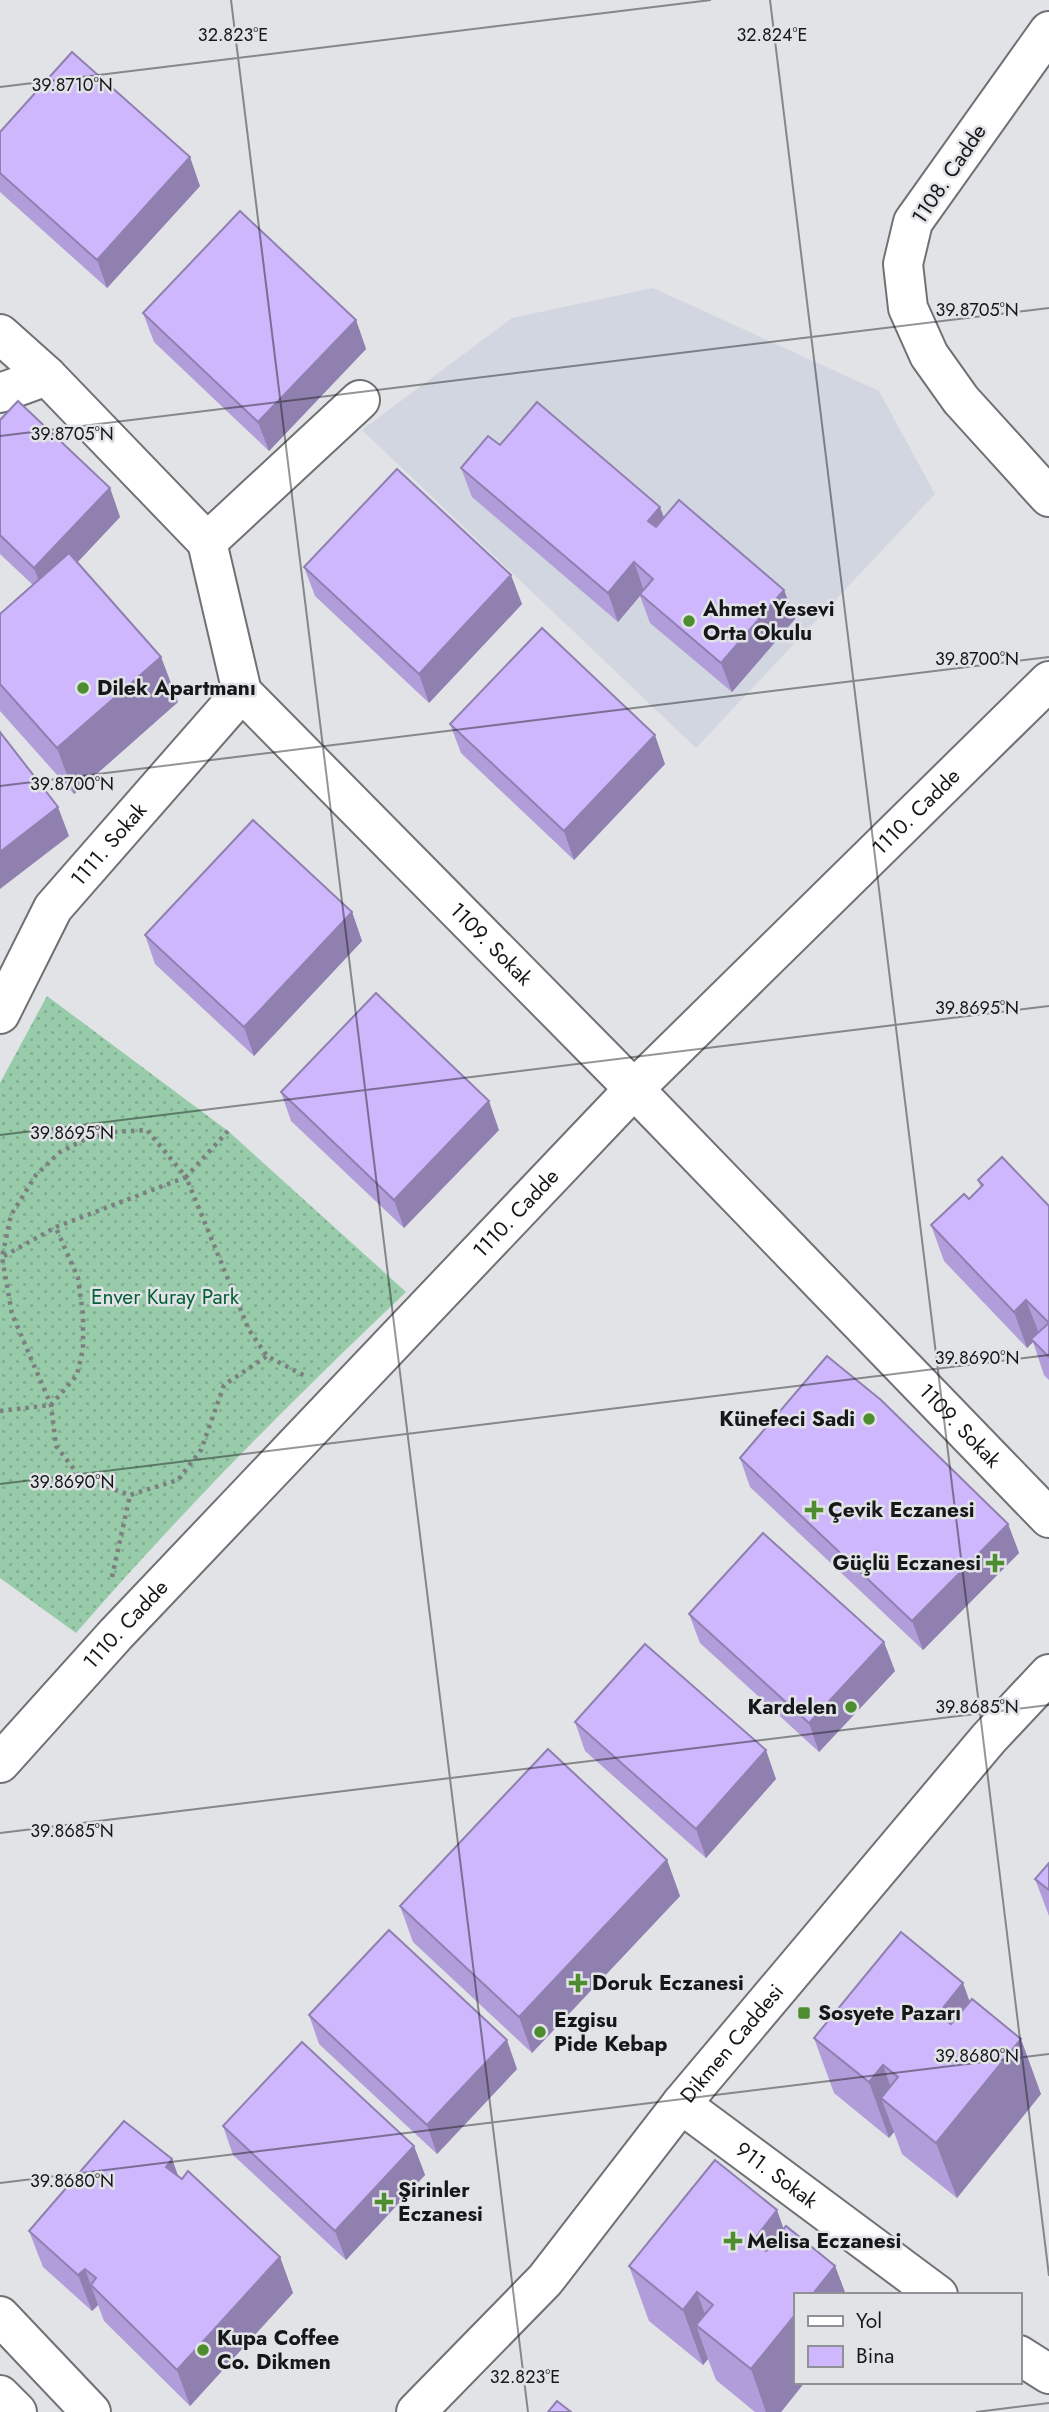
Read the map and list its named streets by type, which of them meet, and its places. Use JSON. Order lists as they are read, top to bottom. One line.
{"streets":{"street":["1108. Cadde","1110. Cadde","1111. Sokak","1109. Sokak","Dikmen Caddesi","911. Sokak"]},"crossings":[["1110. Cadde","1109. Sokak"],["1111. Sokak","1109. Sokak"],["Dikmen Caddesi","911. Sokak"]],"parks":["Enver Kuray Park"],"places":{"other":["Ahmet Yesevi Orta Okulu","Dilek Apartmanı","Künefeci Sadi","Kardelen","Ezgisu Pide Kebap","Kupa Coffee Co. Dikmen"],"health":["Çevik Eczanesi","Güçlü Eczanesi","Doruk Eczanesi","Şirinler Eczanesi","Melisa Eczanesi"],"transit":["Sosyete Pazarı"]},"legend":["Yol","Bina"],"coordinates":["32.823°E","32.824°E","39.8710°N","39.8705°N","39.8700°N","39.8695°N","39.8690°N","39.8685°N","39.8680°N"]}
